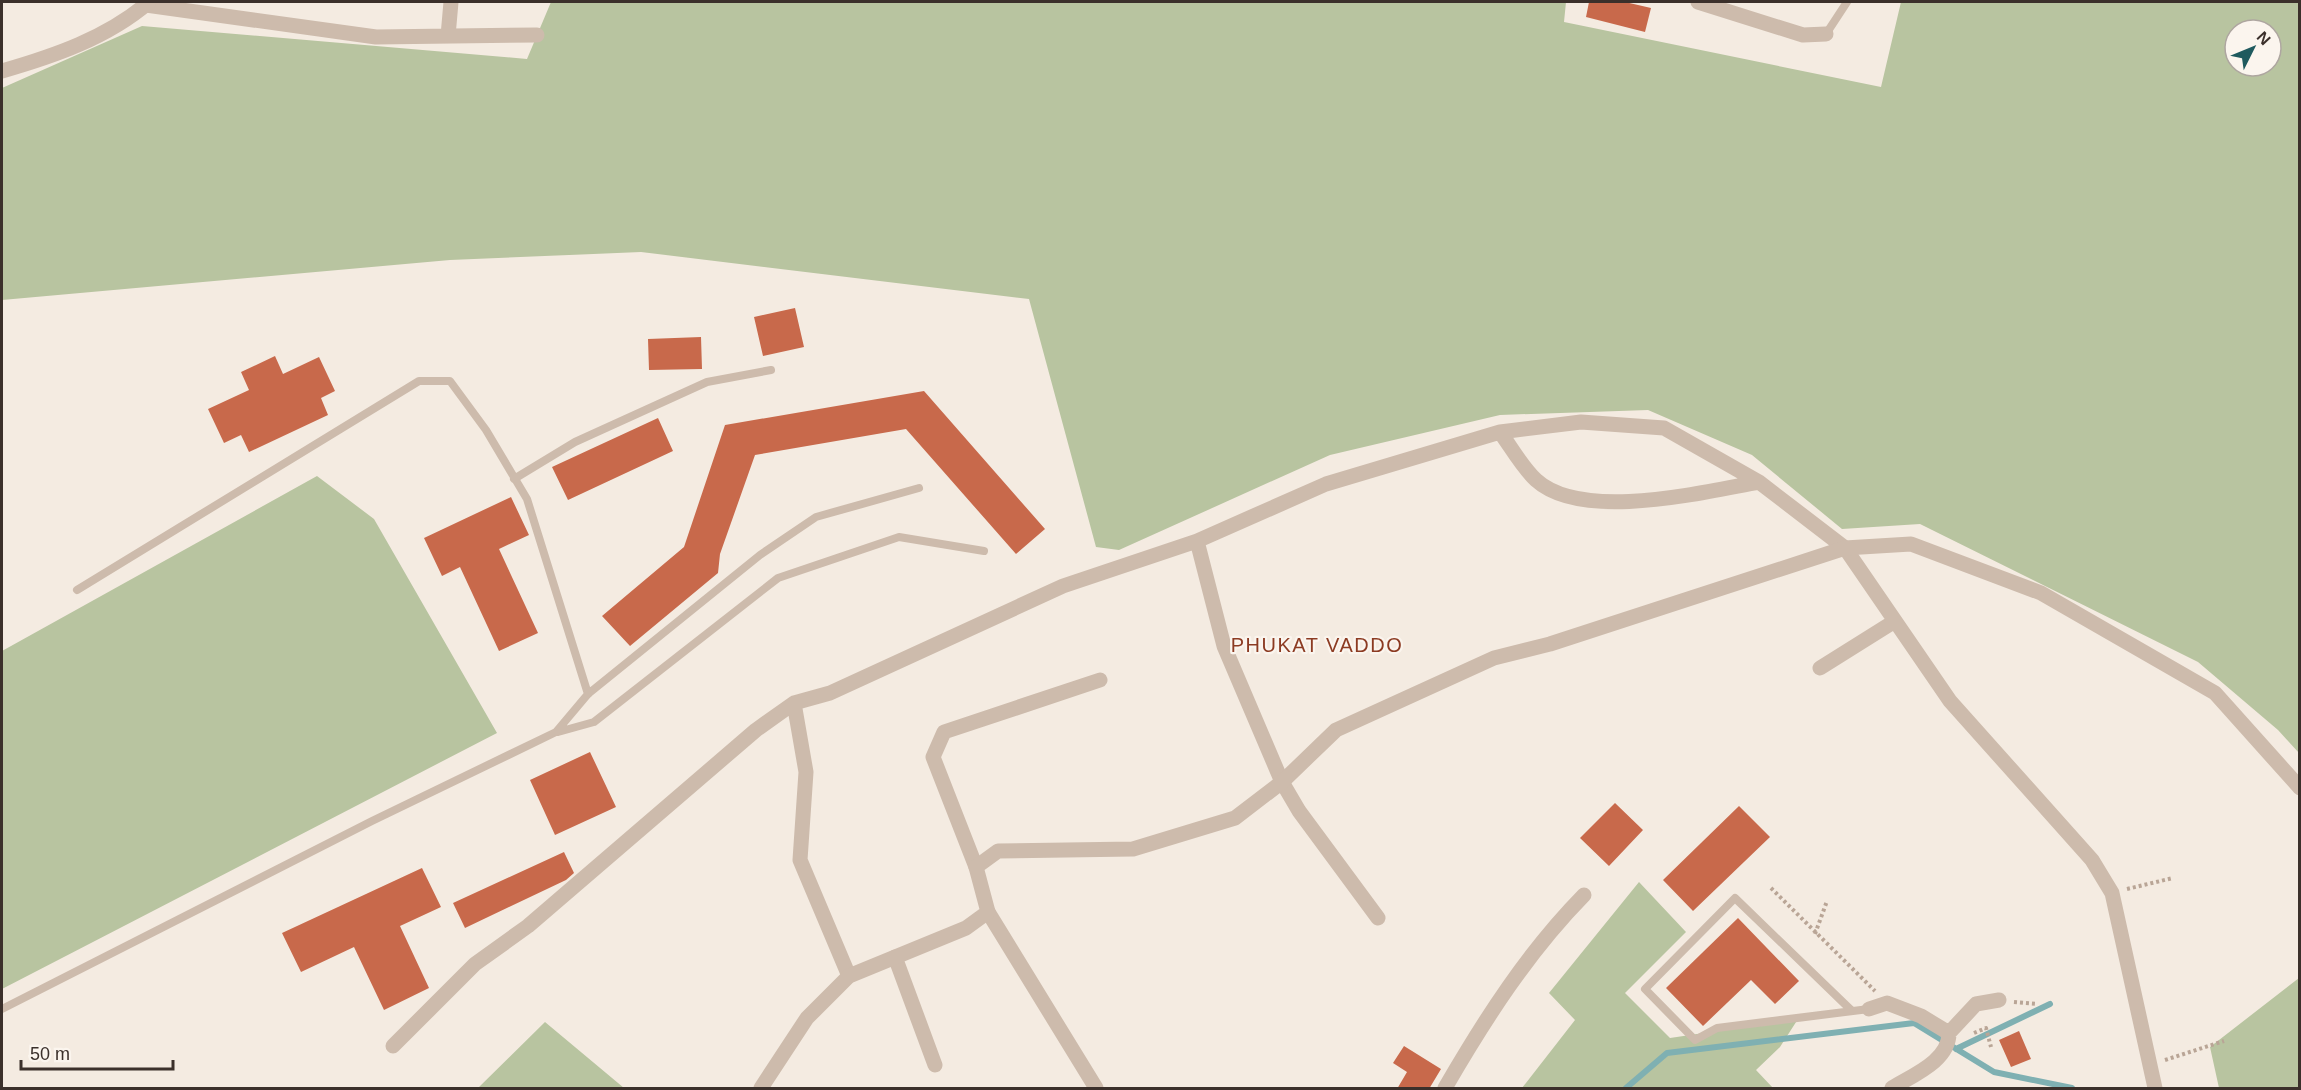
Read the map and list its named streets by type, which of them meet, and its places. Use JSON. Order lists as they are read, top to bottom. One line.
{"districts":["PHUKAT VADDO"],"scale_bar":"50 m","north":"top right"}
